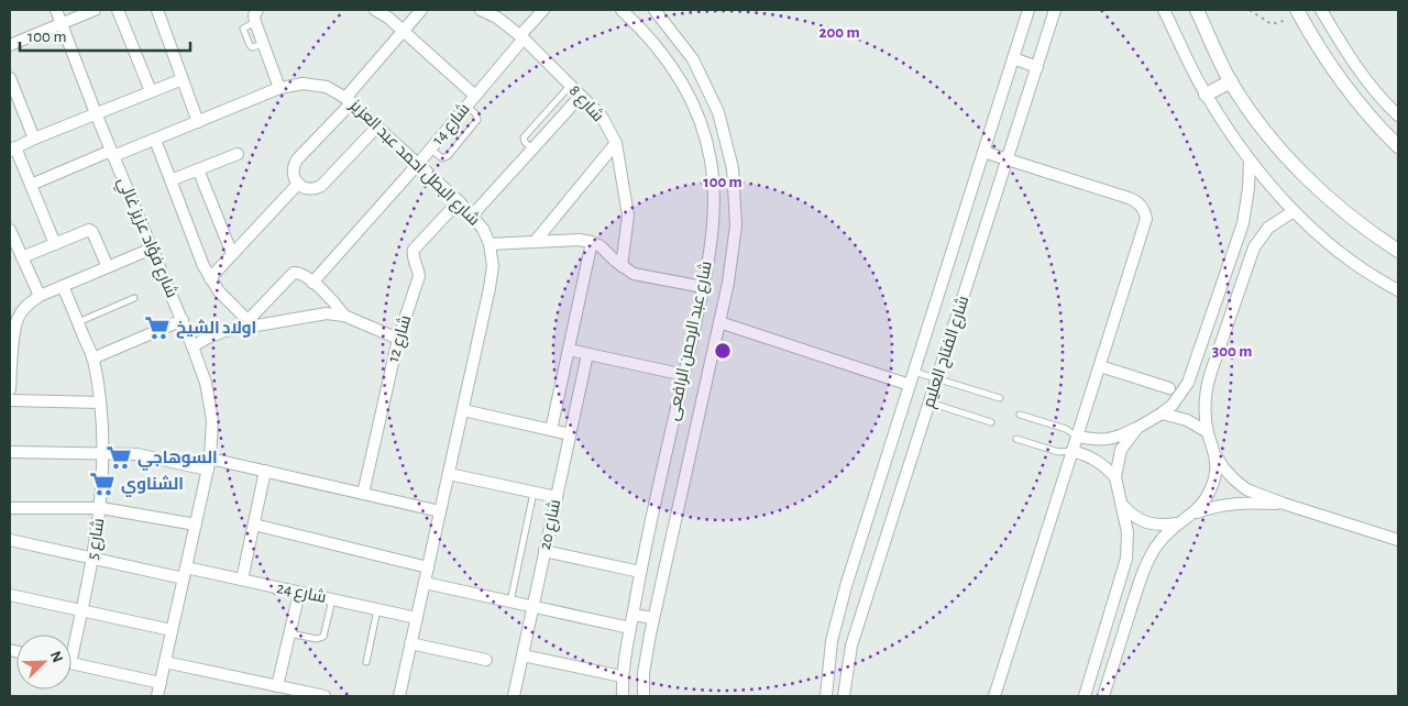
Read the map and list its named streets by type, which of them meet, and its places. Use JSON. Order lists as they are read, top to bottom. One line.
{"streets":{"street":["شارع 8","شارع 14","شارع البطل احمد عبد العزيز","شارع فؤاد عزيز غالي","شارع 12","شارع عبد الرحمن الرافعى","شارع الفتاح العليم","شارع 20","شارع 5","شارع 24"]},"crossings":[["شارع 8","شارع 14"],["شارع 14","شارع البطل احمد عبد العزيز"],["شارع البطل احمد عبد العزيز","شارع فؤاد عزيز غالي"],["شارع البطل احمد عبد العزيز","شارع 12"],["شارع البطل احمد عبد العزيز","شارع 24"],["شارع فؤاد عزيز غالي","شارع 24"],["شارع 5","شارع 24"]],"places":{"supermarket":["اولاد الشيخ","السوهاجي","الشناوي"]},"scale_bar":"100 m","north":"top right","rings":["200 m","100 m","300 m"]}
